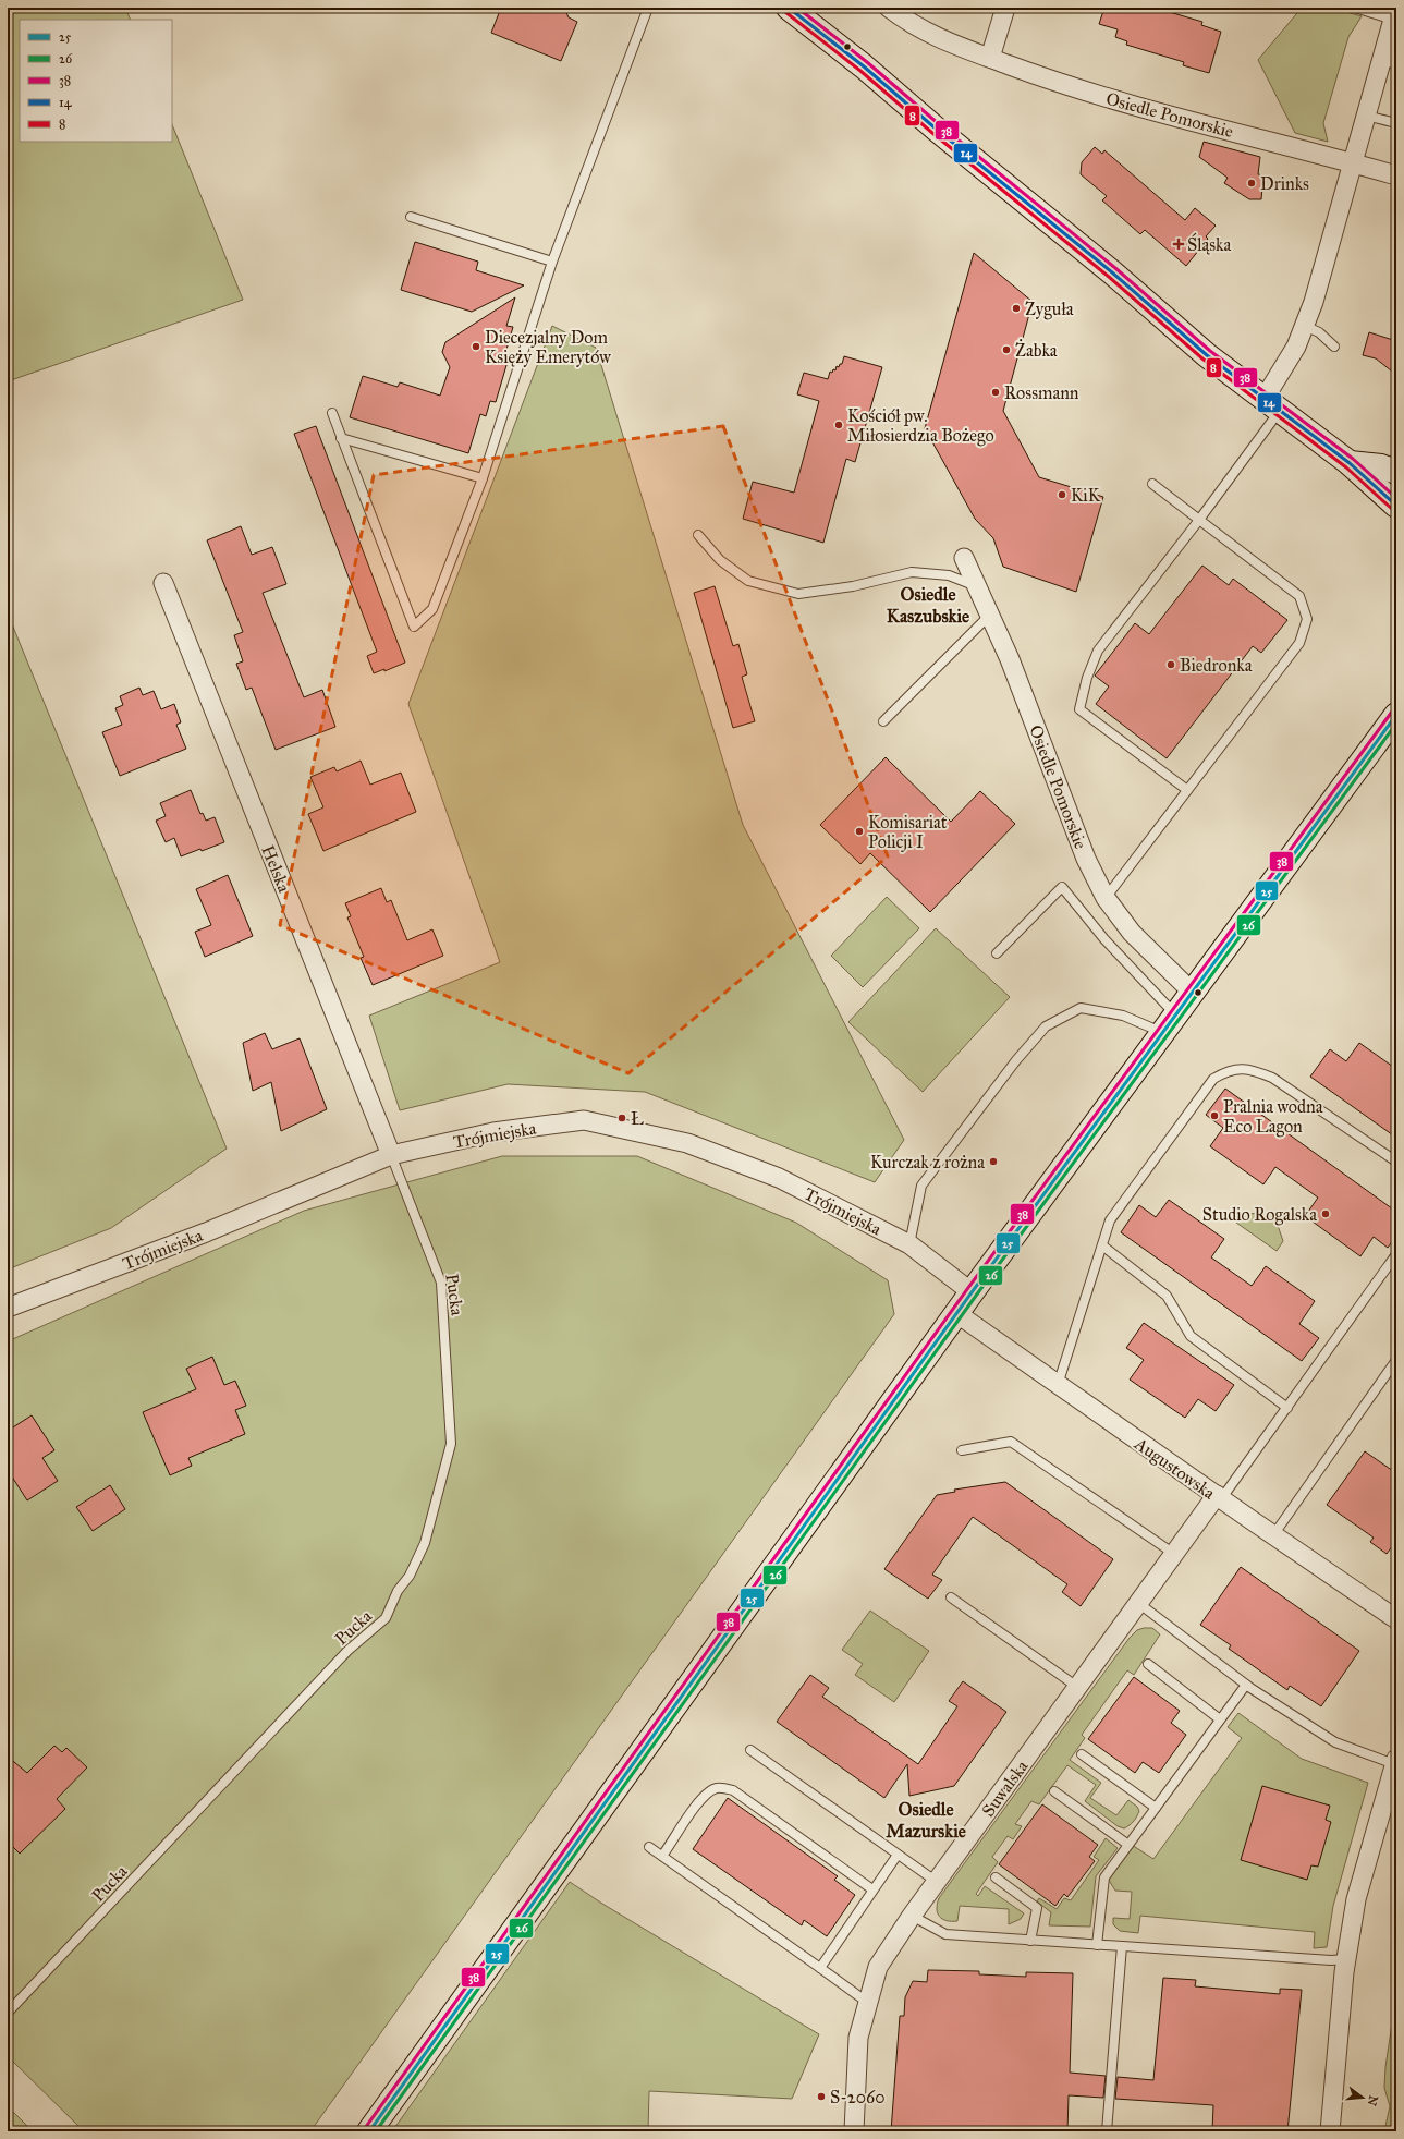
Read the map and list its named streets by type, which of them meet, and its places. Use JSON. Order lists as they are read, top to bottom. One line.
{"streets":{"street":["Osiedle Pomorskie","Helska","Trójmiejska","Augustowska","Suwalska"],"lane":["Pucka"]},"crossings":[["Helska","Trójmiejska"],["Helska","Pucka"],["Trójmiejska","Pucka"],["Augustowska","Suwalska"]],"districts":["Osiedle Kaszubskie","Osiedle Mazurskie"],"places":{"other":["Drinks","Zyguła","Diecezjalny Dom Księży Emerytów","Żabka","Rossmann","Kościół pw. Miłosierdzia Bożego","KiK","Biedronka","Komisariat Policji I","Pralnia wodna Eco Lagon","Ł","Kurczak z rożna","Studio Rogalska","S-2060"],"health":["Śląska"]},"lines":["transit line 38","transit line 14","transit line 8","transit line 25","transit line 26"],"legend":["25","26","38","14","8"],"north":"right"}
